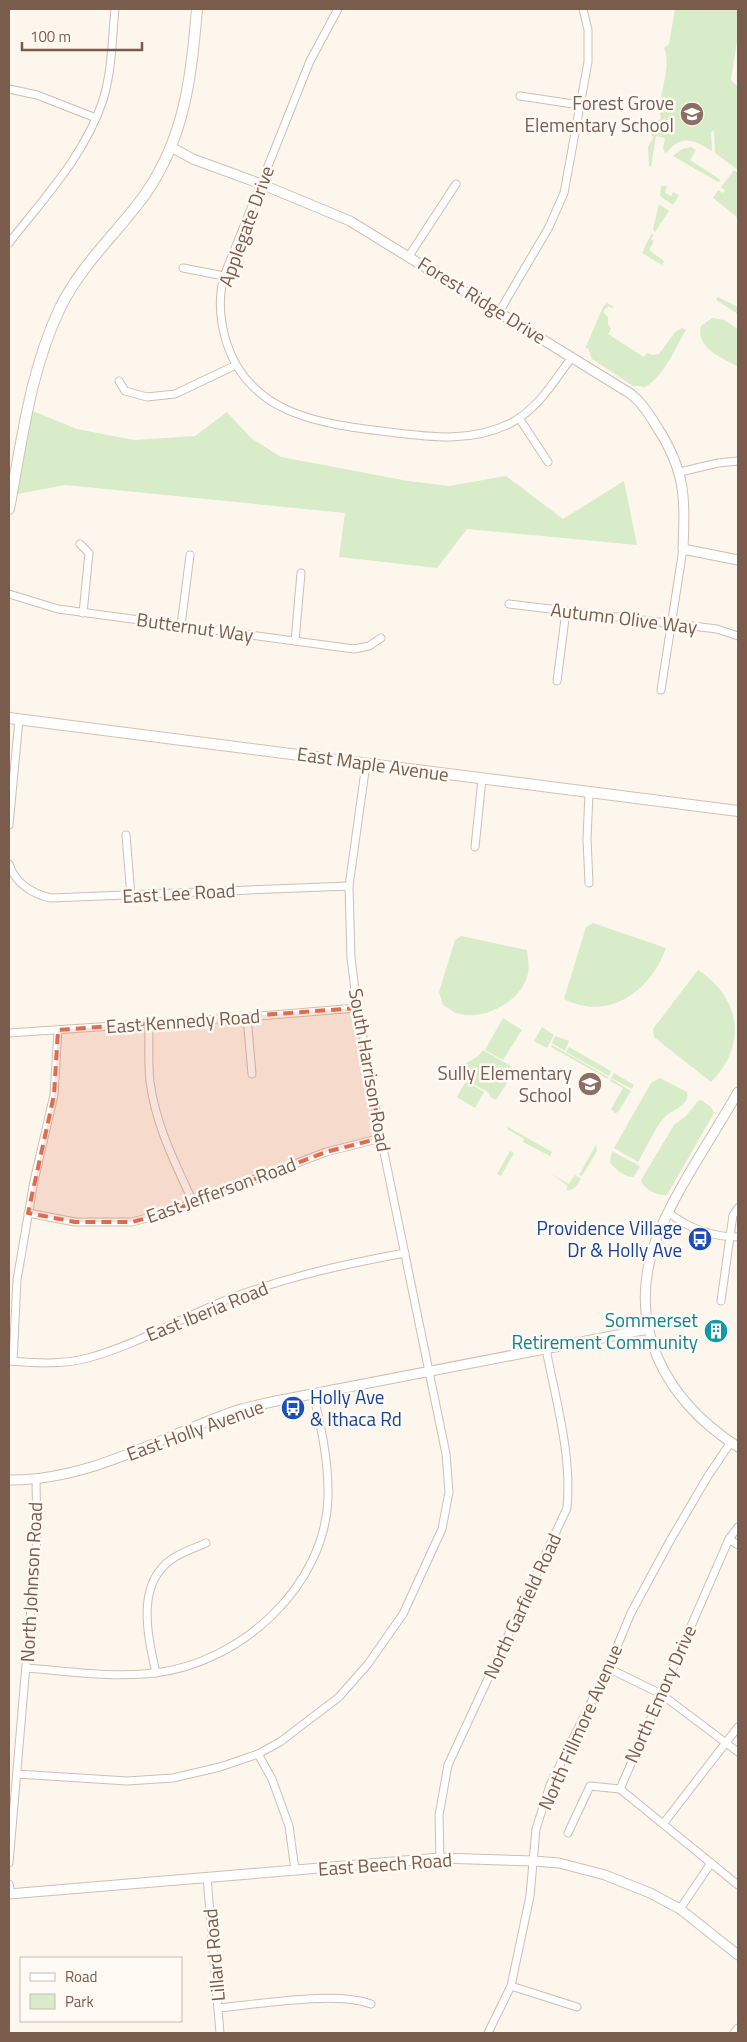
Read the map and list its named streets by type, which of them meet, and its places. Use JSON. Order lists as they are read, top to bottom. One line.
{"streets":{"main road":["East Maple Avenue"],"street":["Applegate Drive","Forest Ridge Drive","Autumn Olive Way","Butternut Way","East Lee Road","East Kennedy Road","South Harrison Road","East Jefferson Road","East Iberia Road","East Holly Avenue","North Johnson Road","North Garfield Road","North Emory Drive","North Fillmore Avenue","East Beech Road","Lillard Road"]},"crossings":[["Applegate Drive","Forest Ridge Drive"],["East Maple Avenue","South Harrison Road"],["East Lee Road","South Harrison Road"],["East Kennedy Road","South Harrison Road"],["South Harrison Road","East Jefferson Road"],["South Harrison Road","East Iberia Road"],["South Harrison Road","East Holly Avenue"],["South Harrison Road","North Johnson Road"],["East Holly Avenue","North Johnson Road"],["East Holly Avenue","North Garfield Road"],["North Garfield Road","East Beech Road"],["North Fillmore Avenue","East Beech Road"],["East Beech Road","Lillard Road"]],"places":{"school or university":["Forest Grove Elementary School","Sully Elementary School"],"bus stop":["Providence Village Dr & Holly Ave","Holly Ave & Ithaca Rd"],"building":["Sommerset Retirement Community"]},"legend":["Road","Park"],"scale_bar":"100 m"}
